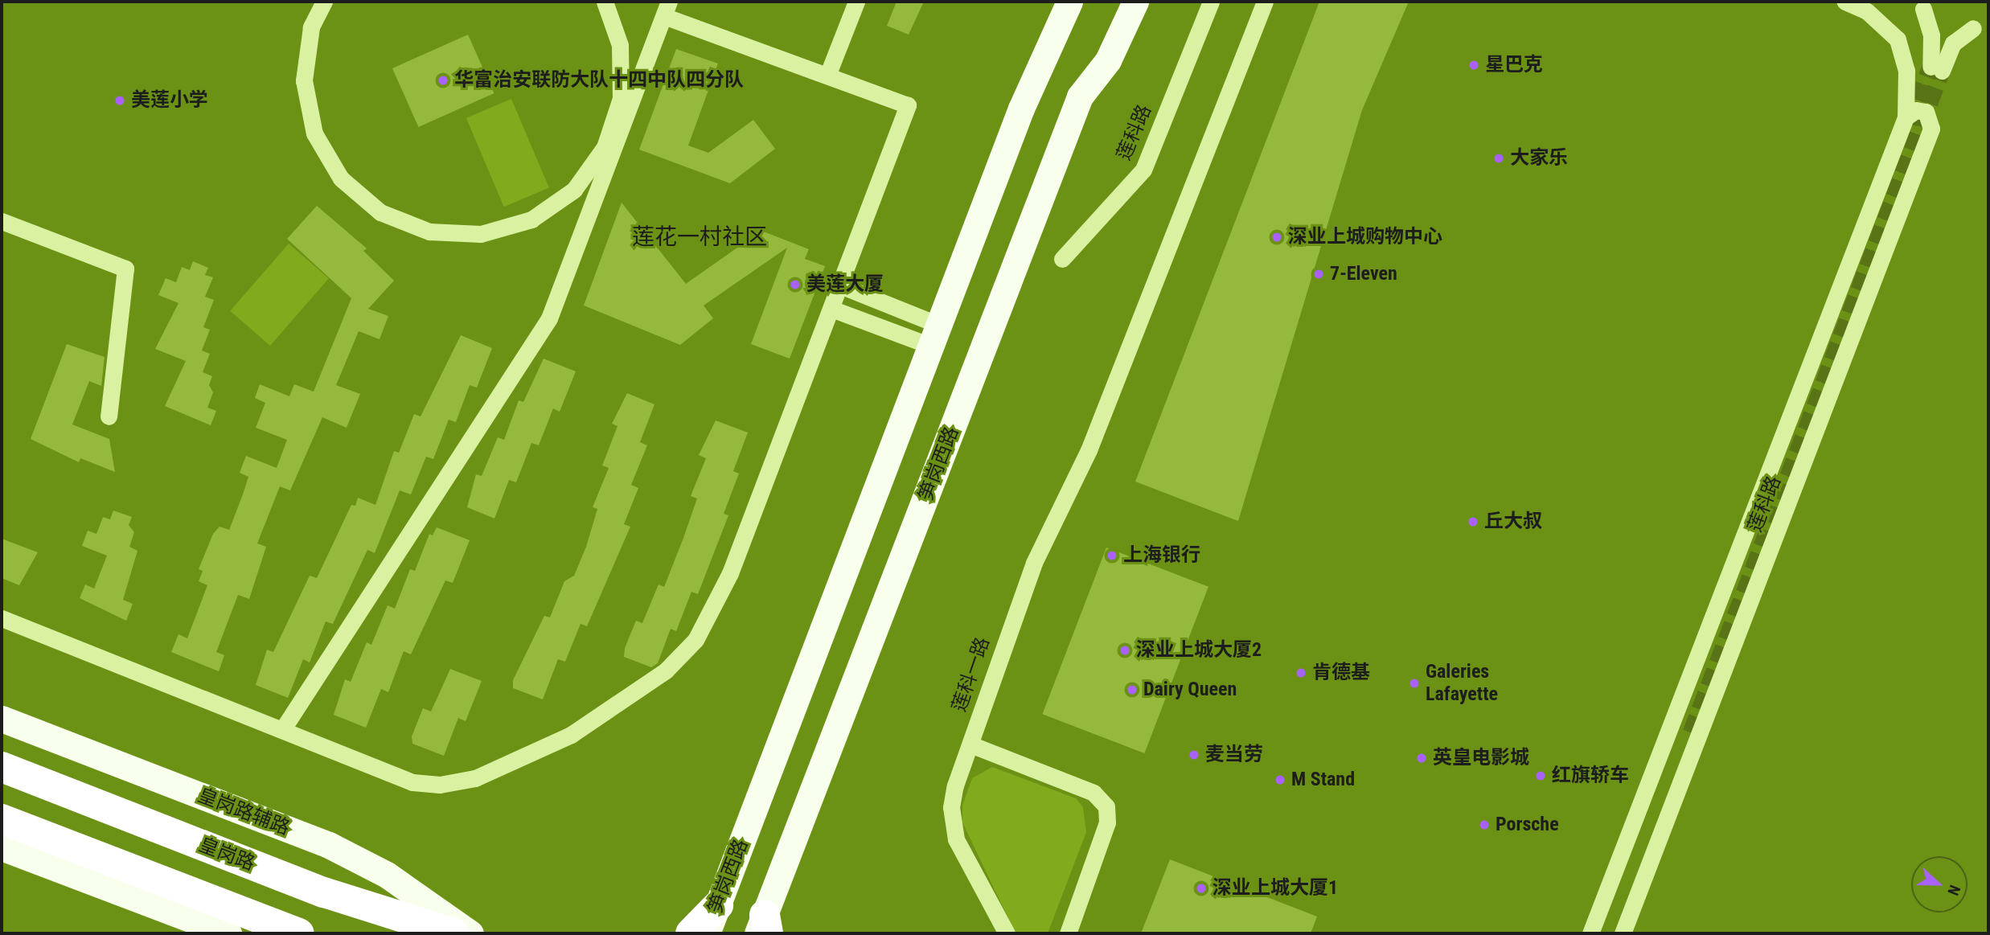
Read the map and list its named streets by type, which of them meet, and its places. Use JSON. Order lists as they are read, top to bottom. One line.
{"streets":{"highway":["皇岗路"],"main road":["笋岗西路","皇岗路辅路"],"street":["莲科路","莲科一路"]},"districts":["莲花一村社区"],"places":["星巴克","华富治安联防大队十四中队四分队","美莲小学","大家乐","深业上城购物中心","7-Eleven","美莲大厦","丘大叔","上海银行","深业上城大厦2","肯德基","Galeries Lafayette","Dairy Queen","麦当劳","英皇电影城","红旗轿车","M Stand","Porsche","深业上城大厦1"],"north":"right"}
